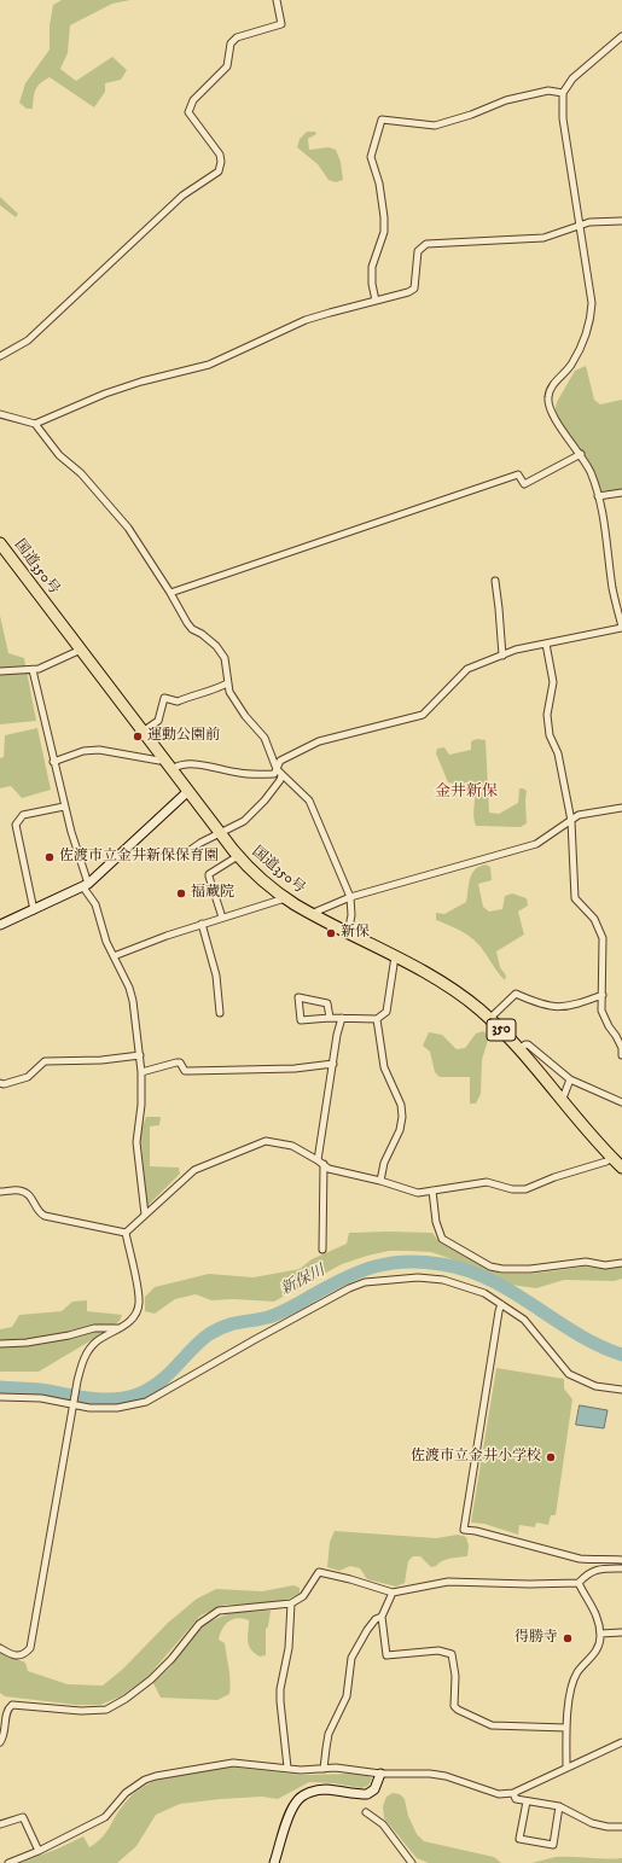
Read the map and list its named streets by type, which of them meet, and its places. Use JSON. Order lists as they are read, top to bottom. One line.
{"streets":{"highway":["国道350号","350"]},"districts":["金井新保"],"water":["新保川"],"places":["運動公園前","佐渡市立金井新保保育園","福蔵院","新保","佐渡市立金井小学校","得勝寺"]}
